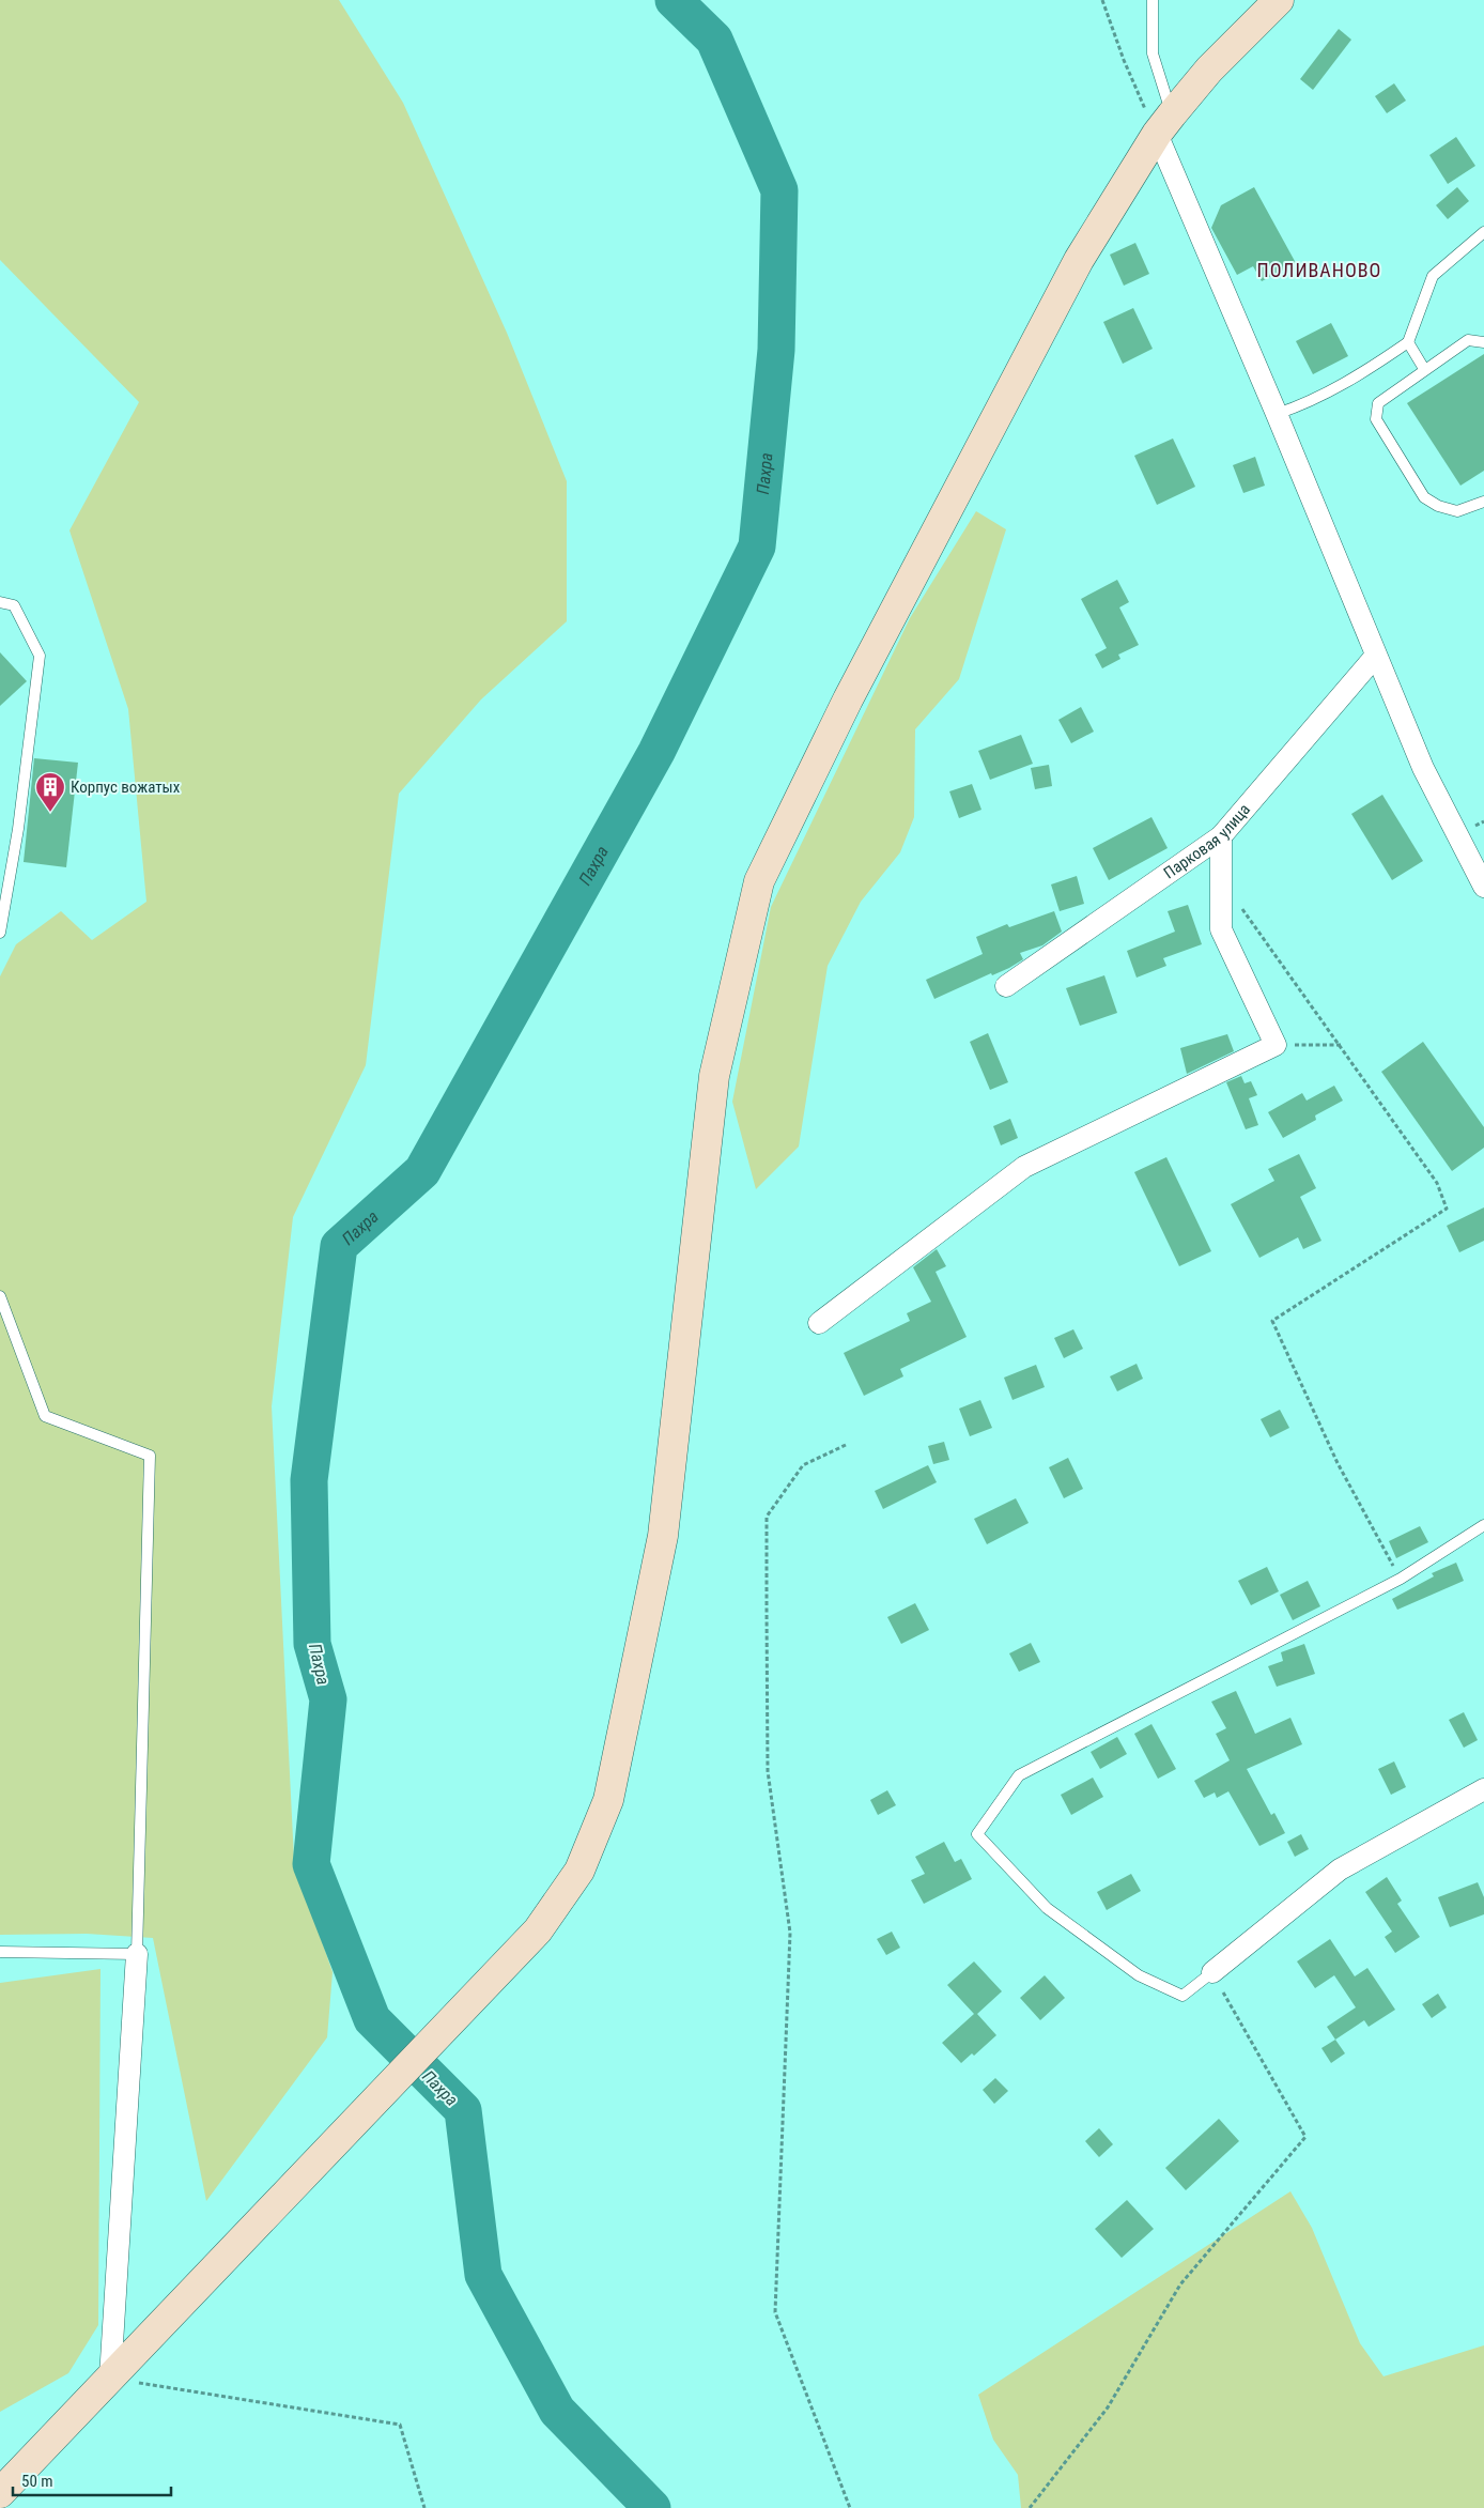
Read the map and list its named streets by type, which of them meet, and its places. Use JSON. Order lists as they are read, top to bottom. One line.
{"streets":{"street":["Парковая улица"]},"districts":["ПОЛИВАНОВО"],"water":["Пахра"],"places":{"building":["Корпус вожатых"]},"scale_bar":"50 m"}
